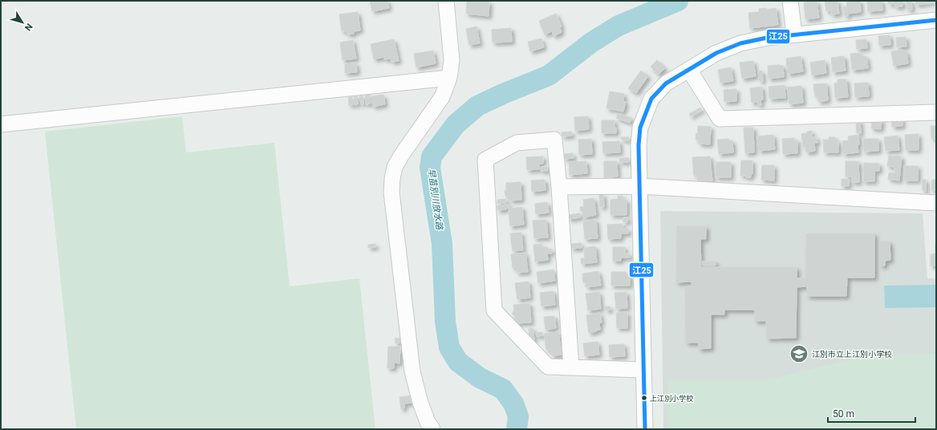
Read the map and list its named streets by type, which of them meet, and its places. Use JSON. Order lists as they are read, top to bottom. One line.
{"water":["早苗別川放水路"],"places":{"school or university":["江別市立上江別小学校"],"other":["上江別小学校"]},"lines":["transit line 江25"],"scale_bar":"50 m","north":"bottom right"}
